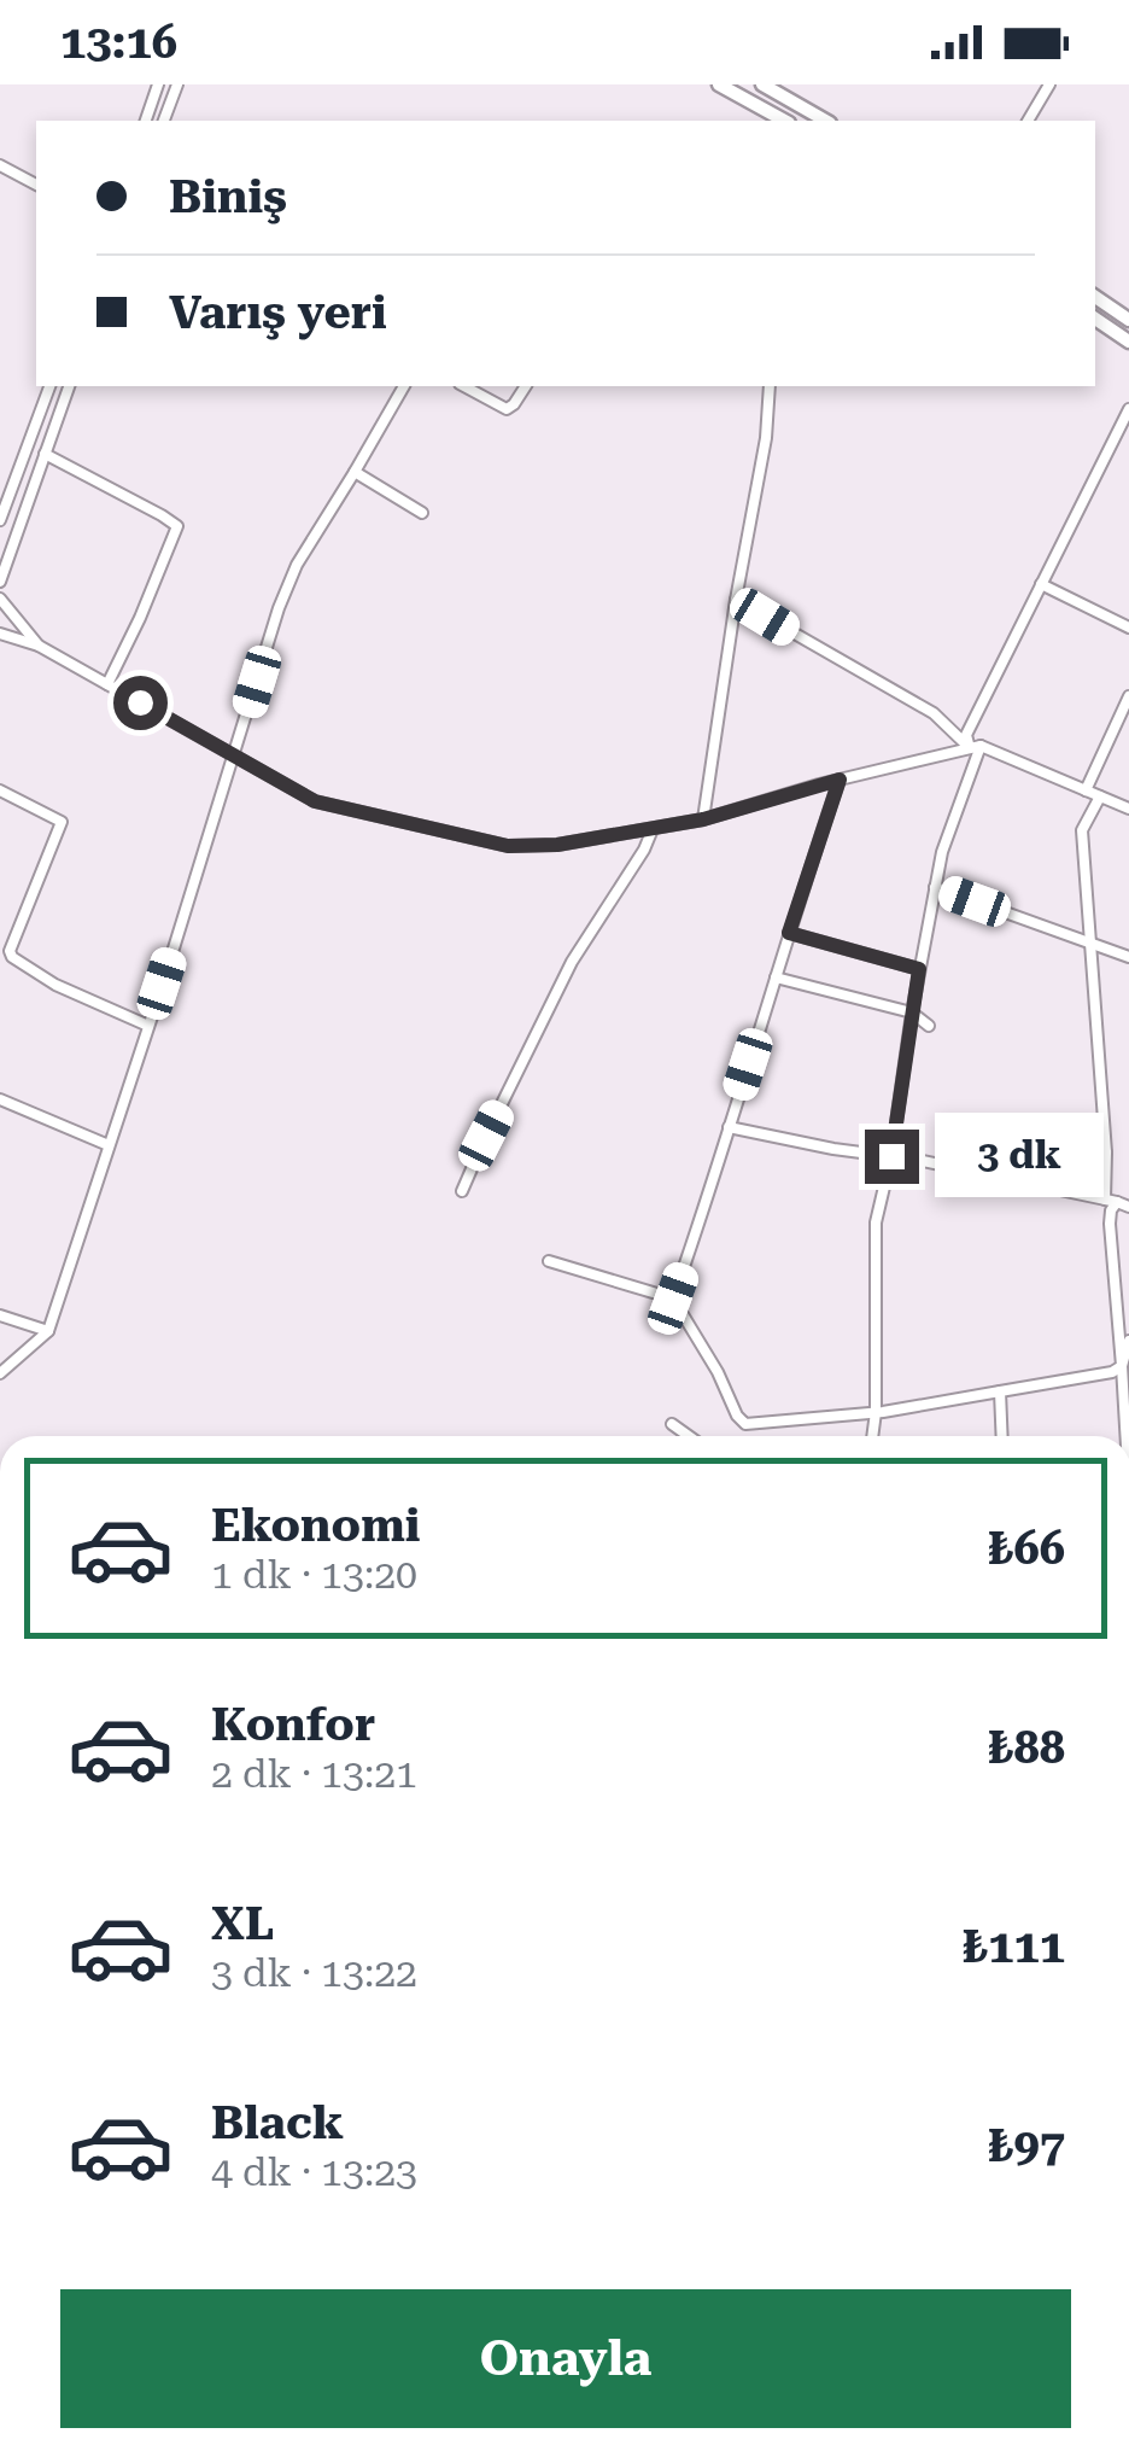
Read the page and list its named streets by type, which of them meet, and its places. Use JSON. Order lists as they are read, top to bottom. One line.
{"page":{"status":"13:16","banner":["Biniş","Varış yeri"],"bubble":"3 dk","list":[{"name":"Ekonomi","note":"1 dk · 13:20","value":"₺66"},{"name":"Konfor","note":"2 dk · 13:21","value":"₺88"},{"name":"XL","note":"3 dk · 13:22","value":"₺111"},{"name":"Black","note":"4 dk · 13:23","value":"₺97"}],"buttons":"Onayla"}}
